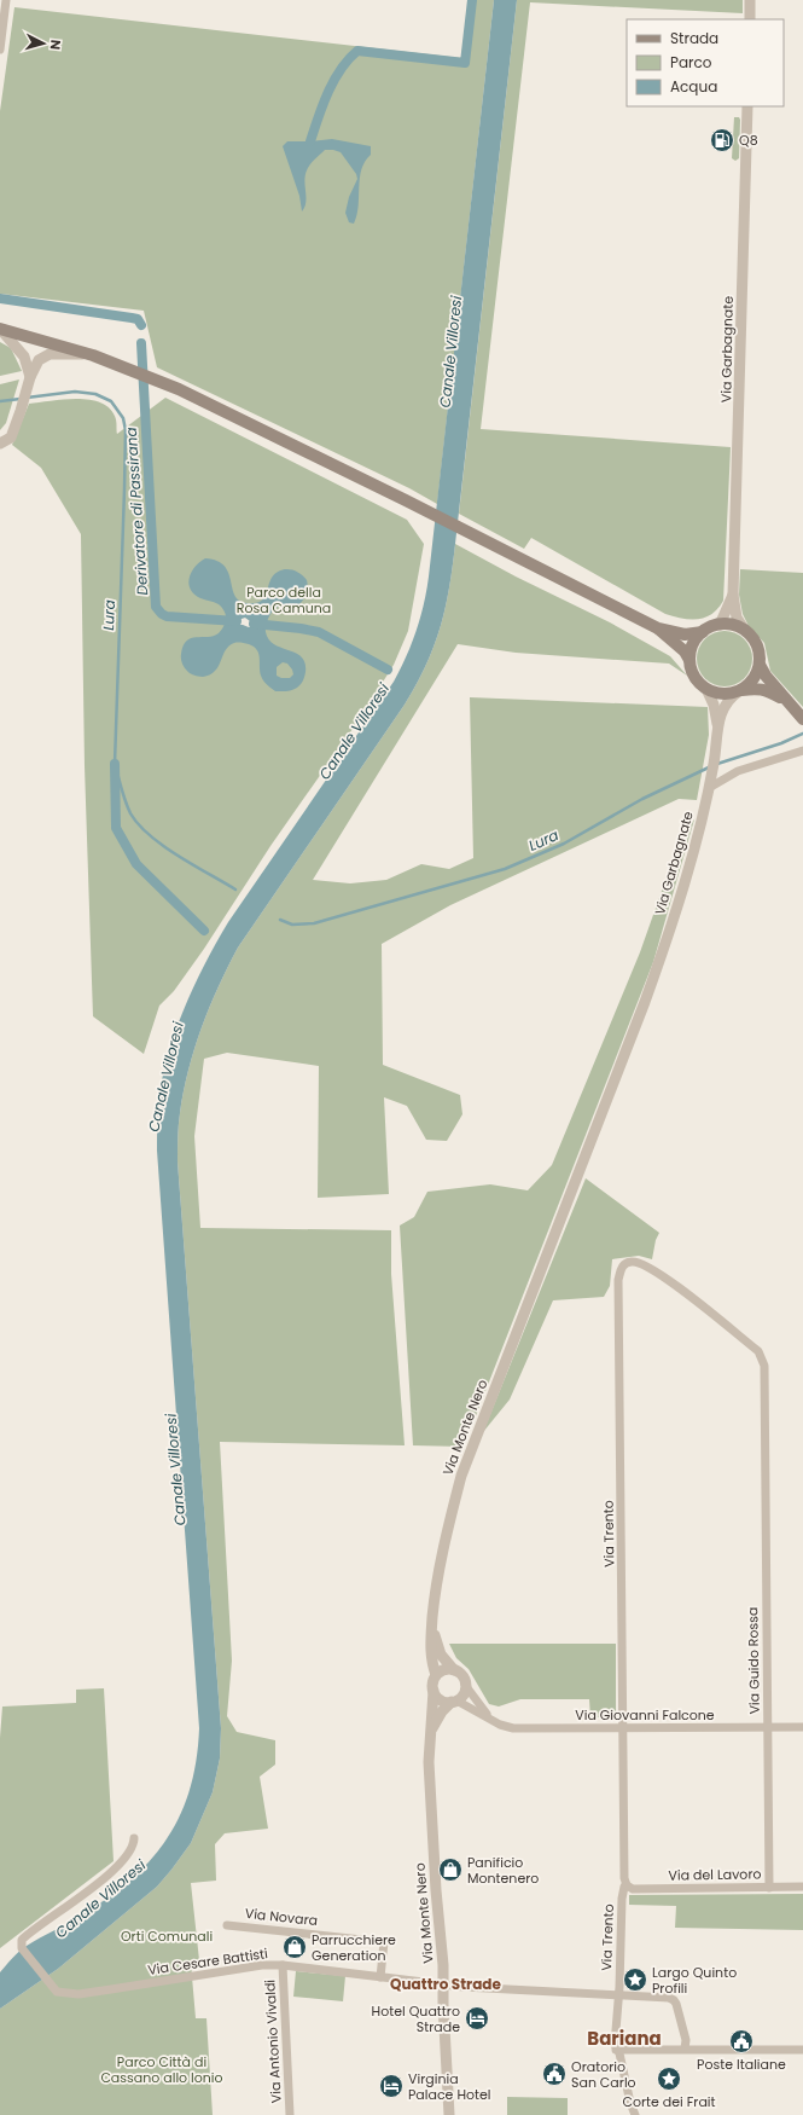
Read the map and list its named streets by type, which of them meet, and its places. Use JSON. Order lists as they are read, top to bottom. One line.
{"streets":{"street":["Via Garbagnate","Via Monte Nero","Via Trento","Via Guido Rossa","Via Giovanni Falcone","Via del Lavoro","Via Novara","Via Cesare Battisti","Via Antonio Vivaldi"]},"crossings":[["Via Garbagnate","Via Monte Nero"],["Via Monte Nero","Via Giovanni Falcone"],["Via Monte Nero","Via Cesare Battisti"],["Via Trento","Via Guido Rossa"],["Via Trento","Via Giovanni Falcone"],["Via Trento","Via del Lavoro"],["Via Trento","Via Cesare Battisti"],["Via Guido Rossa","Via Giovanni Falcone"],["Via Guido Rossa","Via del Lavoro"],["Via Novara","Via Cesare Battisti"],["Via Cesare Battisti","Via Antonio Vivaldi"]],"districts":["Quattro Strade","Bariana"],"water":["Canale Villoresi","Derivatore di Passirana","Lura"],"parks":["Parco della Rosa Camuna","Orti Comunali","Parco Città di Cassano allo Ionio"],"places":{"fuel station":["Q8"],"shop":["Panificio Montenero","Parrucchiere Generation"],"place":["Largo Quinto Profili","Corte dei Frait"],"hotel":["Hotel Quattro Strade","Virginia Palace Hotel"],"public building":["Poste Italiane","Oratorio San Carlo"]},"legend":["Strada","Parco","Acqua"],"north":"right"}
